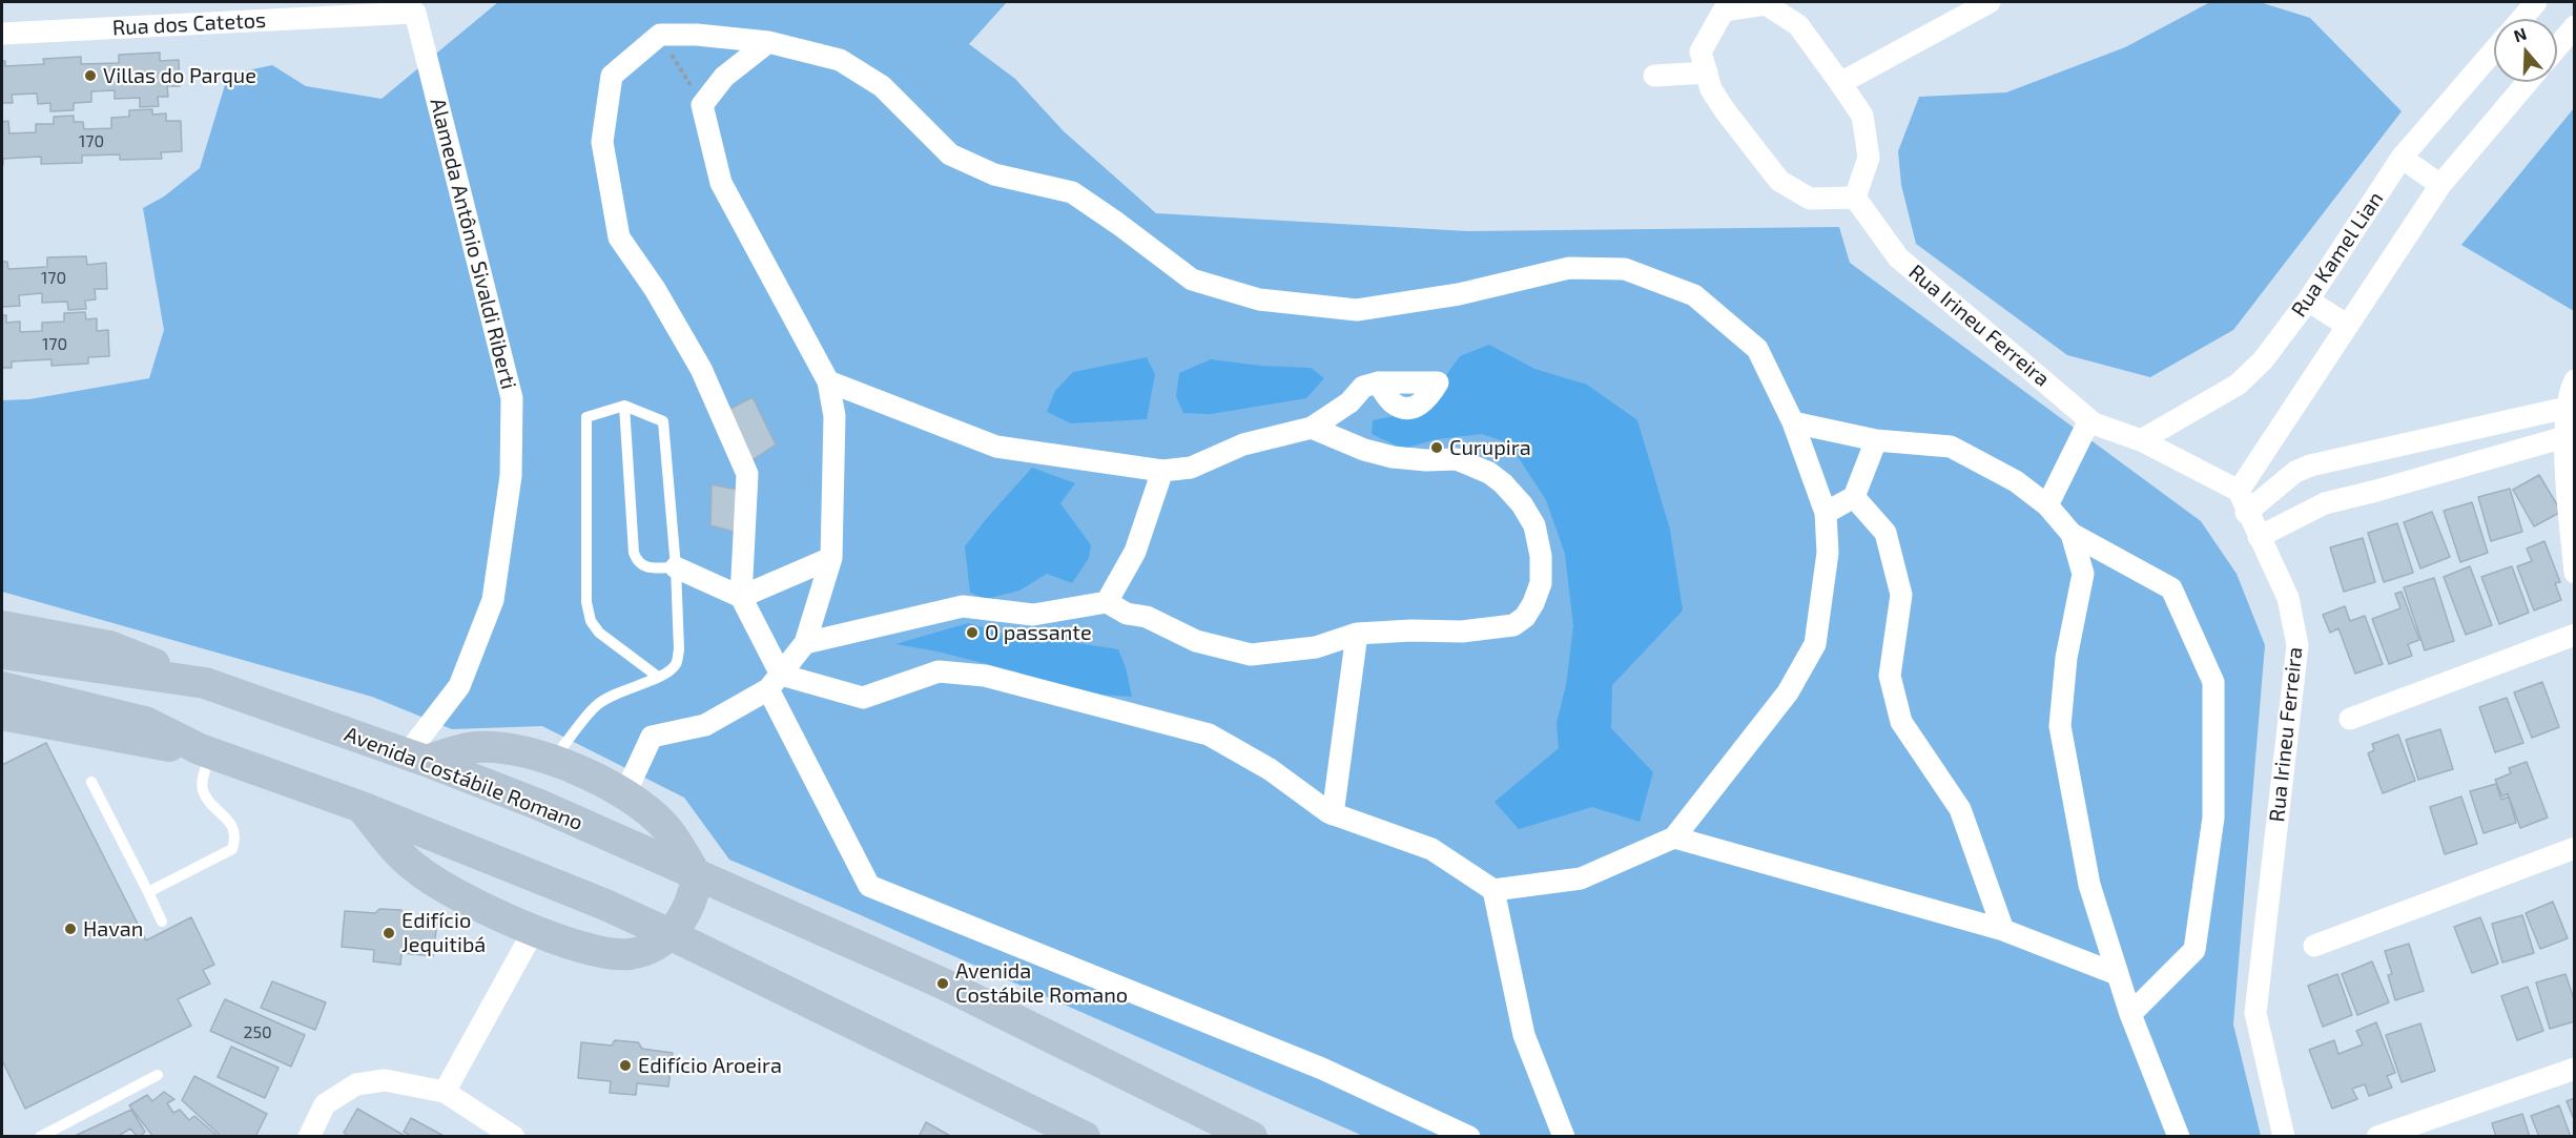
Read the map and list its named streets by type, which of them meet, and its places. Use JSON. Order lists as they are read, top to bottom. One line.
{"streets":{"main road":["Avenida Costábile Romano"],"street":["Rua dos Catetos","Alameda Antônio Sivaldi Riberti","Rua Kamel Lian","Rua Irineu Ferreira"]},"crossings":[["Rua dos Catetos","Alameda Antônio Sivaldi Riberti"],["Alameda Antônio Sivaldi Riberti","Avenida Costábile Romano"],["Rua Kamel Lian","Rua Irineu Ferreira"]],"places":["Villas do Parque","Curupira","O passante","Havan","Edifício Jequitibá","Avenida Costábile Romano","Edifício Aroeira"],"house_numbers":["170","170","170","250"],"north":"top"}
